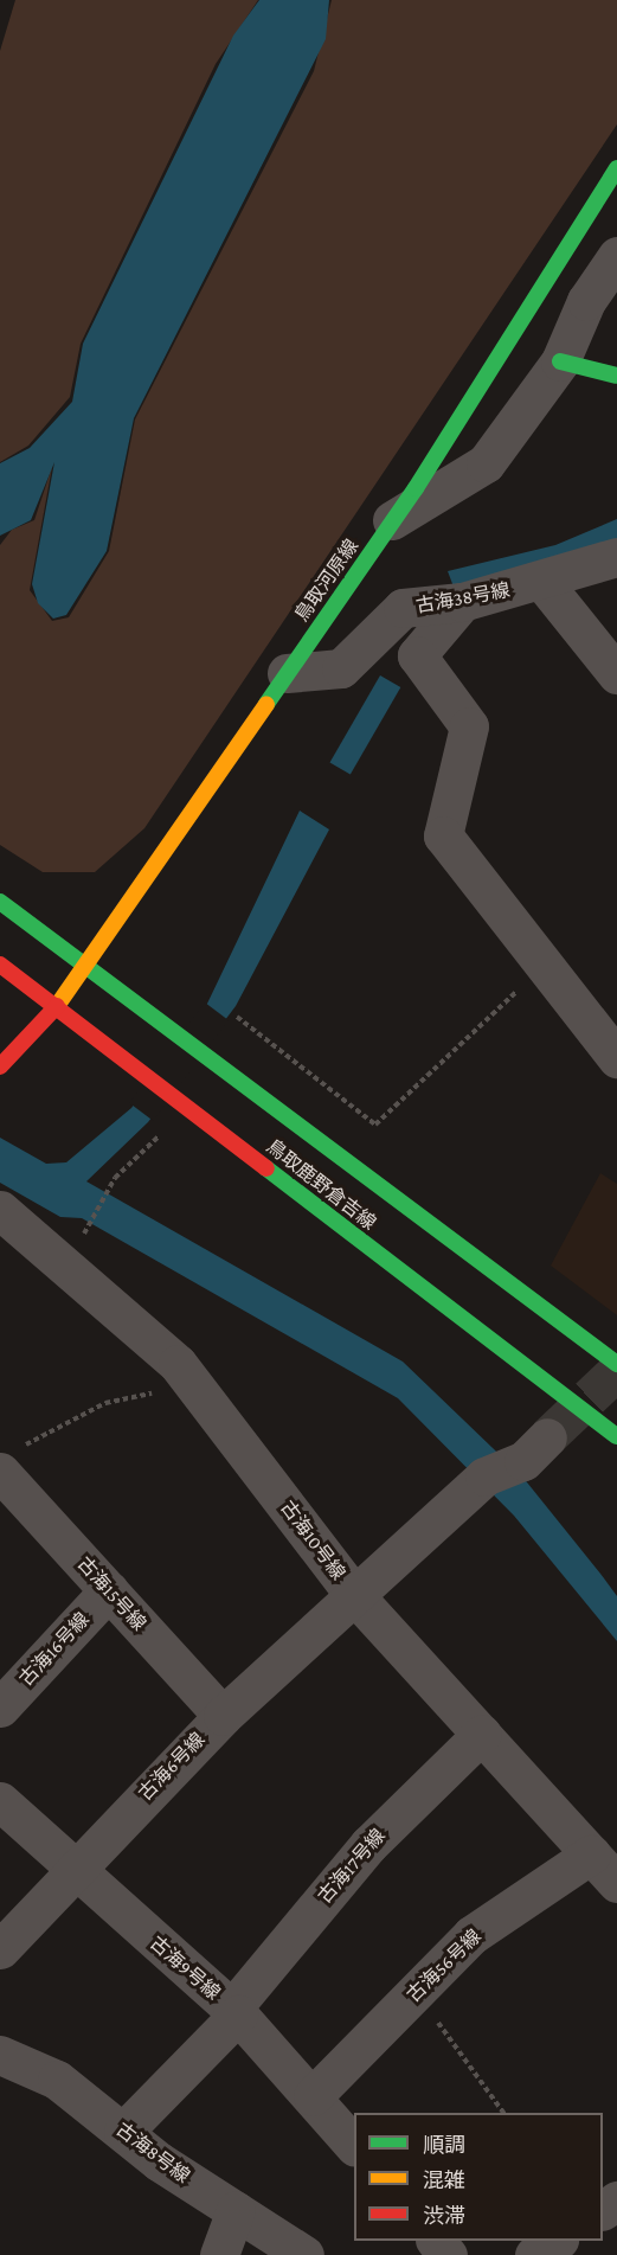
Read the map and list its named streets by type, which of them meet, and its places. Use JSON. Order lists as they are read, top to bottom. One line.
{"streets":{"main road":["鳥取河原線","鳥取鹿野倉吉線"],"street":["古海38号線","古海10号線","古海15号線","古海16号線","古海6号線","古海17号線","古海56号線","古海9号線","古海8号線"]},"crossings":[["鳥取河原線","古海38号線"],["鳥取河原線","鳥取鹿野倉吉線"],["古海10号線","古海6号線"],["古海10号線","古海17号線"],["古海10号線","古海56号線"],["古海15号線","古海16号線"],["古海15号線","古海6号線"],["古海6号線","古海9号線"],["古海17号線","古海9号線"],["古海17号線","古海8号線"],["古海56号線","古海9号線"]],"legend":["順調","混雑","渋滞"]}
